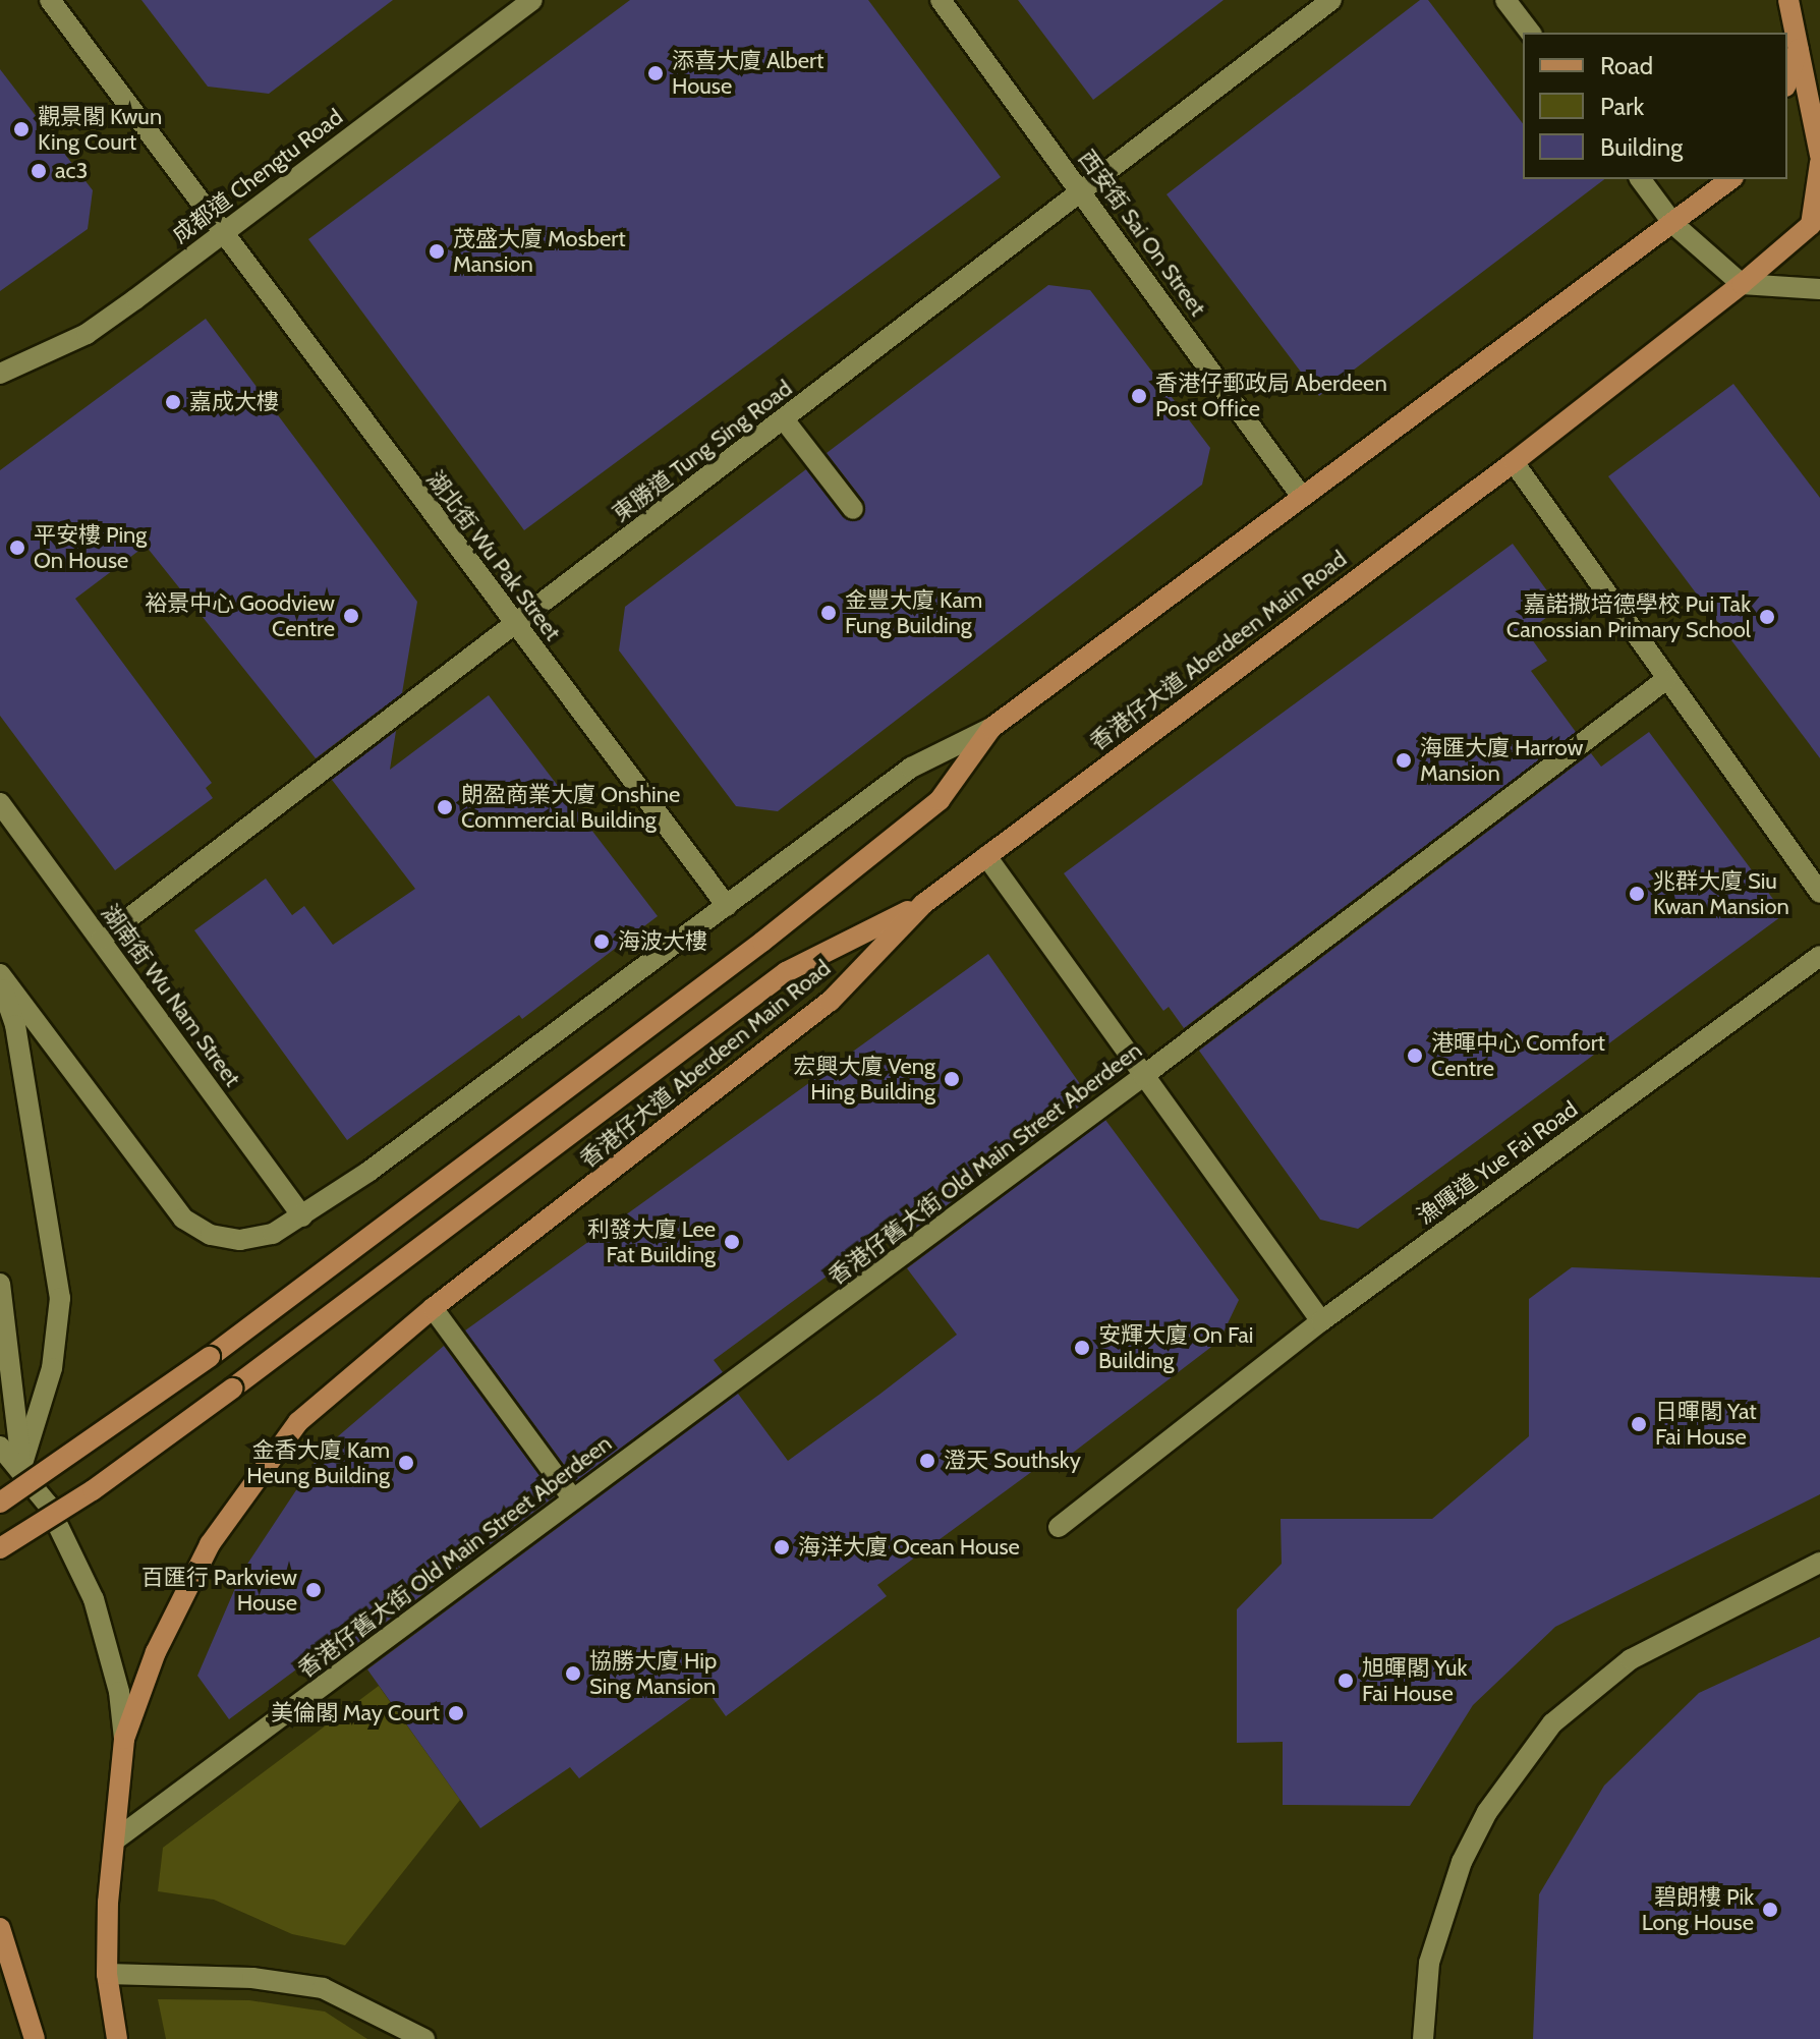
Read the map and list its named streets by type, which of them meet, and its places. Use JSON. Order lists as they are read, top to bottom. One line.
{"streets":{"main road":["香港仔大道 Aberdeen Main Road"],"street":["成都道 Chengtu Road","西安街 Sai On Street","東勝道 Tung Sing Road","湖北街 Wu Pak Street","湖南街 Wu Nam Street","漁暉道 Yue Fai Road","香港仔舊大街 Old Main Street Aberdeen"]},"crossings":[["成都道 Chengtu Road","湖北街 Wu Pak Street"],["西安街 Sai On Street","東勝道 Tung Sing Road"],["東勝道 Tung Sing Road","湖北街 Wu Pak Street"],["東勝道 Tung Sing Road","湖南街 Wu Nam Street"],["香港仔大道 Aberdeen Main Road","香港仔舊大街 Old Main Street Aberdeen"]],"places":["添喜大廈 Albert House","觀景閣 Kwun King Court","ac3","茂盛大廈 Mosbert Mansion","香港仔郵政局 Aberdeen Post Office","嘉成大樓","平安樓 Ping On House","金豐大廈 Kam Fung Building","裕景中心 Goodview Centre","嘉諾撒培德學校 Pui Tak Canossian Primary School","海匯大廈 Harrow Mansion","朗盈商業大廈 Onshine Commercial Building","兆群大廈 Siu Kwan Mansion","海波大樓","港暉中心 Comfort Centre","宏興大廈 Veng Hing Building","利發大廈 Lee Fat Building","安輝大廈 On Fai Building","日暉閣 Yat Fai House","澄天 Southsky","金香大廈 Kam Heung Building","海洋大廈 Ocean House","百匯行 Parkview House","協勝大廈 Hip Sing Mansion","旭暉閣 Yuk Fai House","美倫閣 May Court","碧朗樓 Pik Long House"],"legend":["Road","Park","Building"]}
